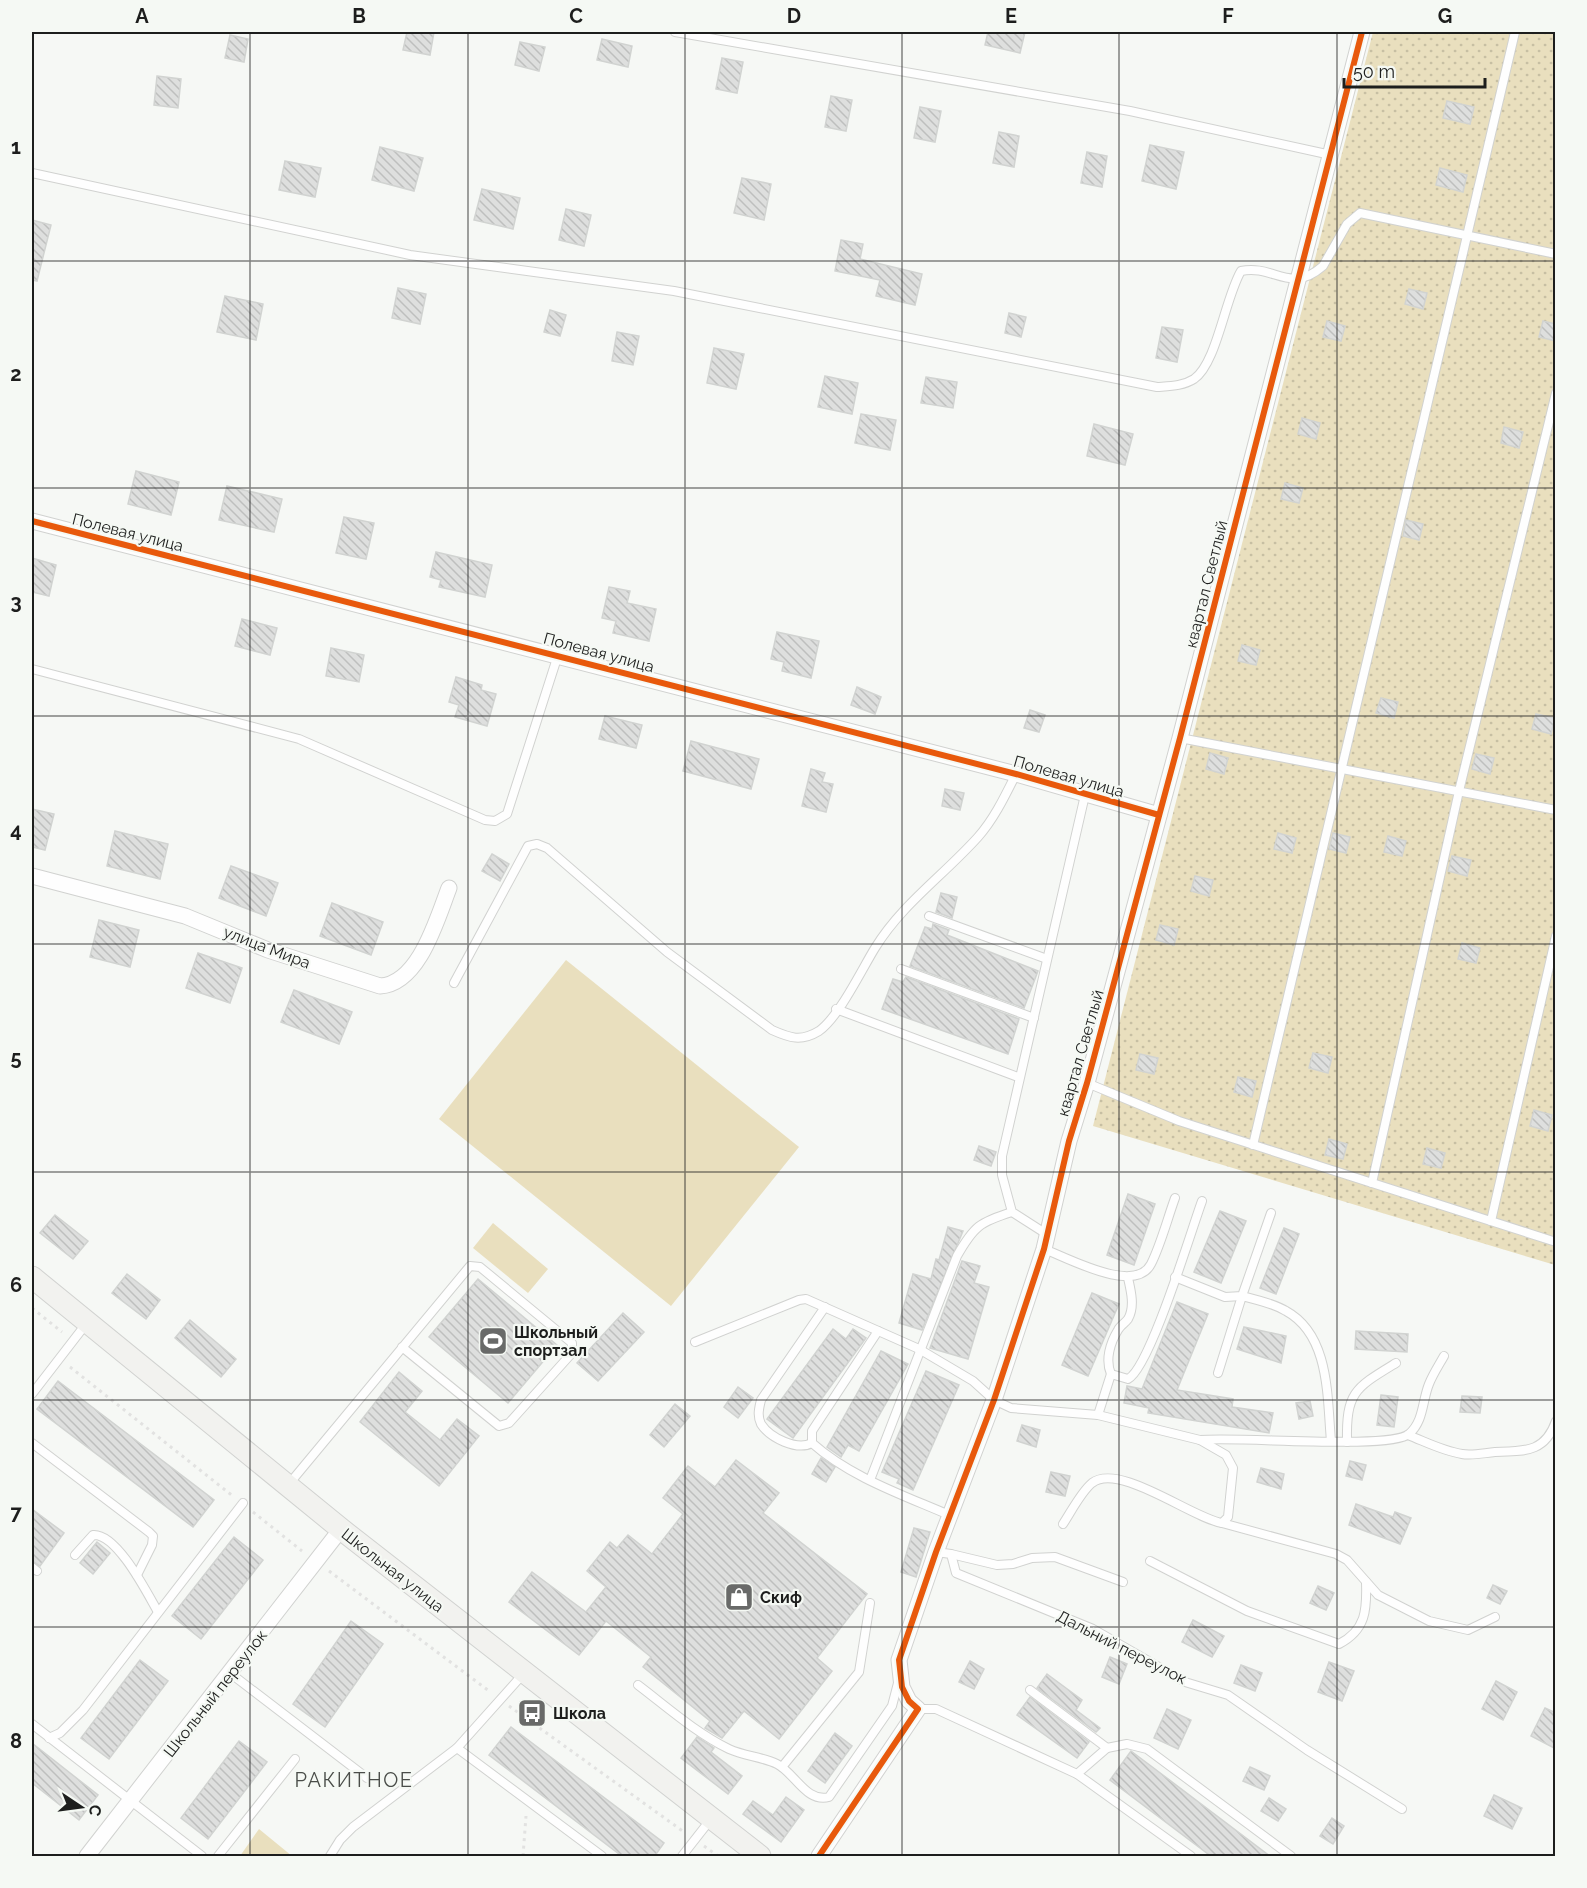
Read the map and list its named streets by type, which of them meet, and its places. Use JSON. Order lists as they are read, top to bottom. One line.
{"streets":{"street":["Полевая улица","квартал Светлый","улица Мира","Школьная улица","Школьный переулок"],"lane":["Дальний переулок"]},"crossings":[["Полевая улица","квартал Светлый"],["квартал Светлый","Дальний переулок"],["Школьная улица","Школьный переулок"]],"districts":["РАКИТНОЕ"],"places":{"sports":["Школьный спортзал"],"shop":["Скиф"],"bus stop":["Школа"]},"scale_bar":"50 m","north":"right","grid":{"columns":["A","B","C","D","E","F","G"],"rows":["1","2","3","4","5","6","7","8"]}}
